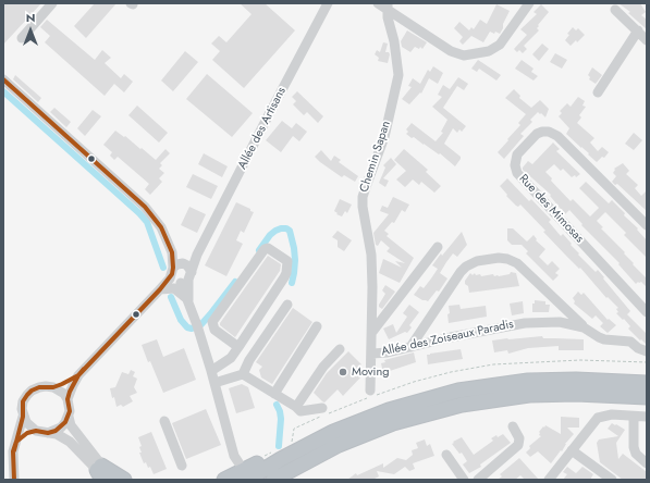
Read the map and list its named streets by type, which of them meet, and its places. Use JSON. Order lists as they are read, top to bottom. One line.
{"streets":{"street":["Allée des Artisans","Chemin Sapan","Rue des Mimosas","Allée des Zoiseaux Paradis"]},"crossings":[["Chemin Sapan","Allée des Zoiseaux Paradis"]],"places":["Moving"],"north":"top"}
